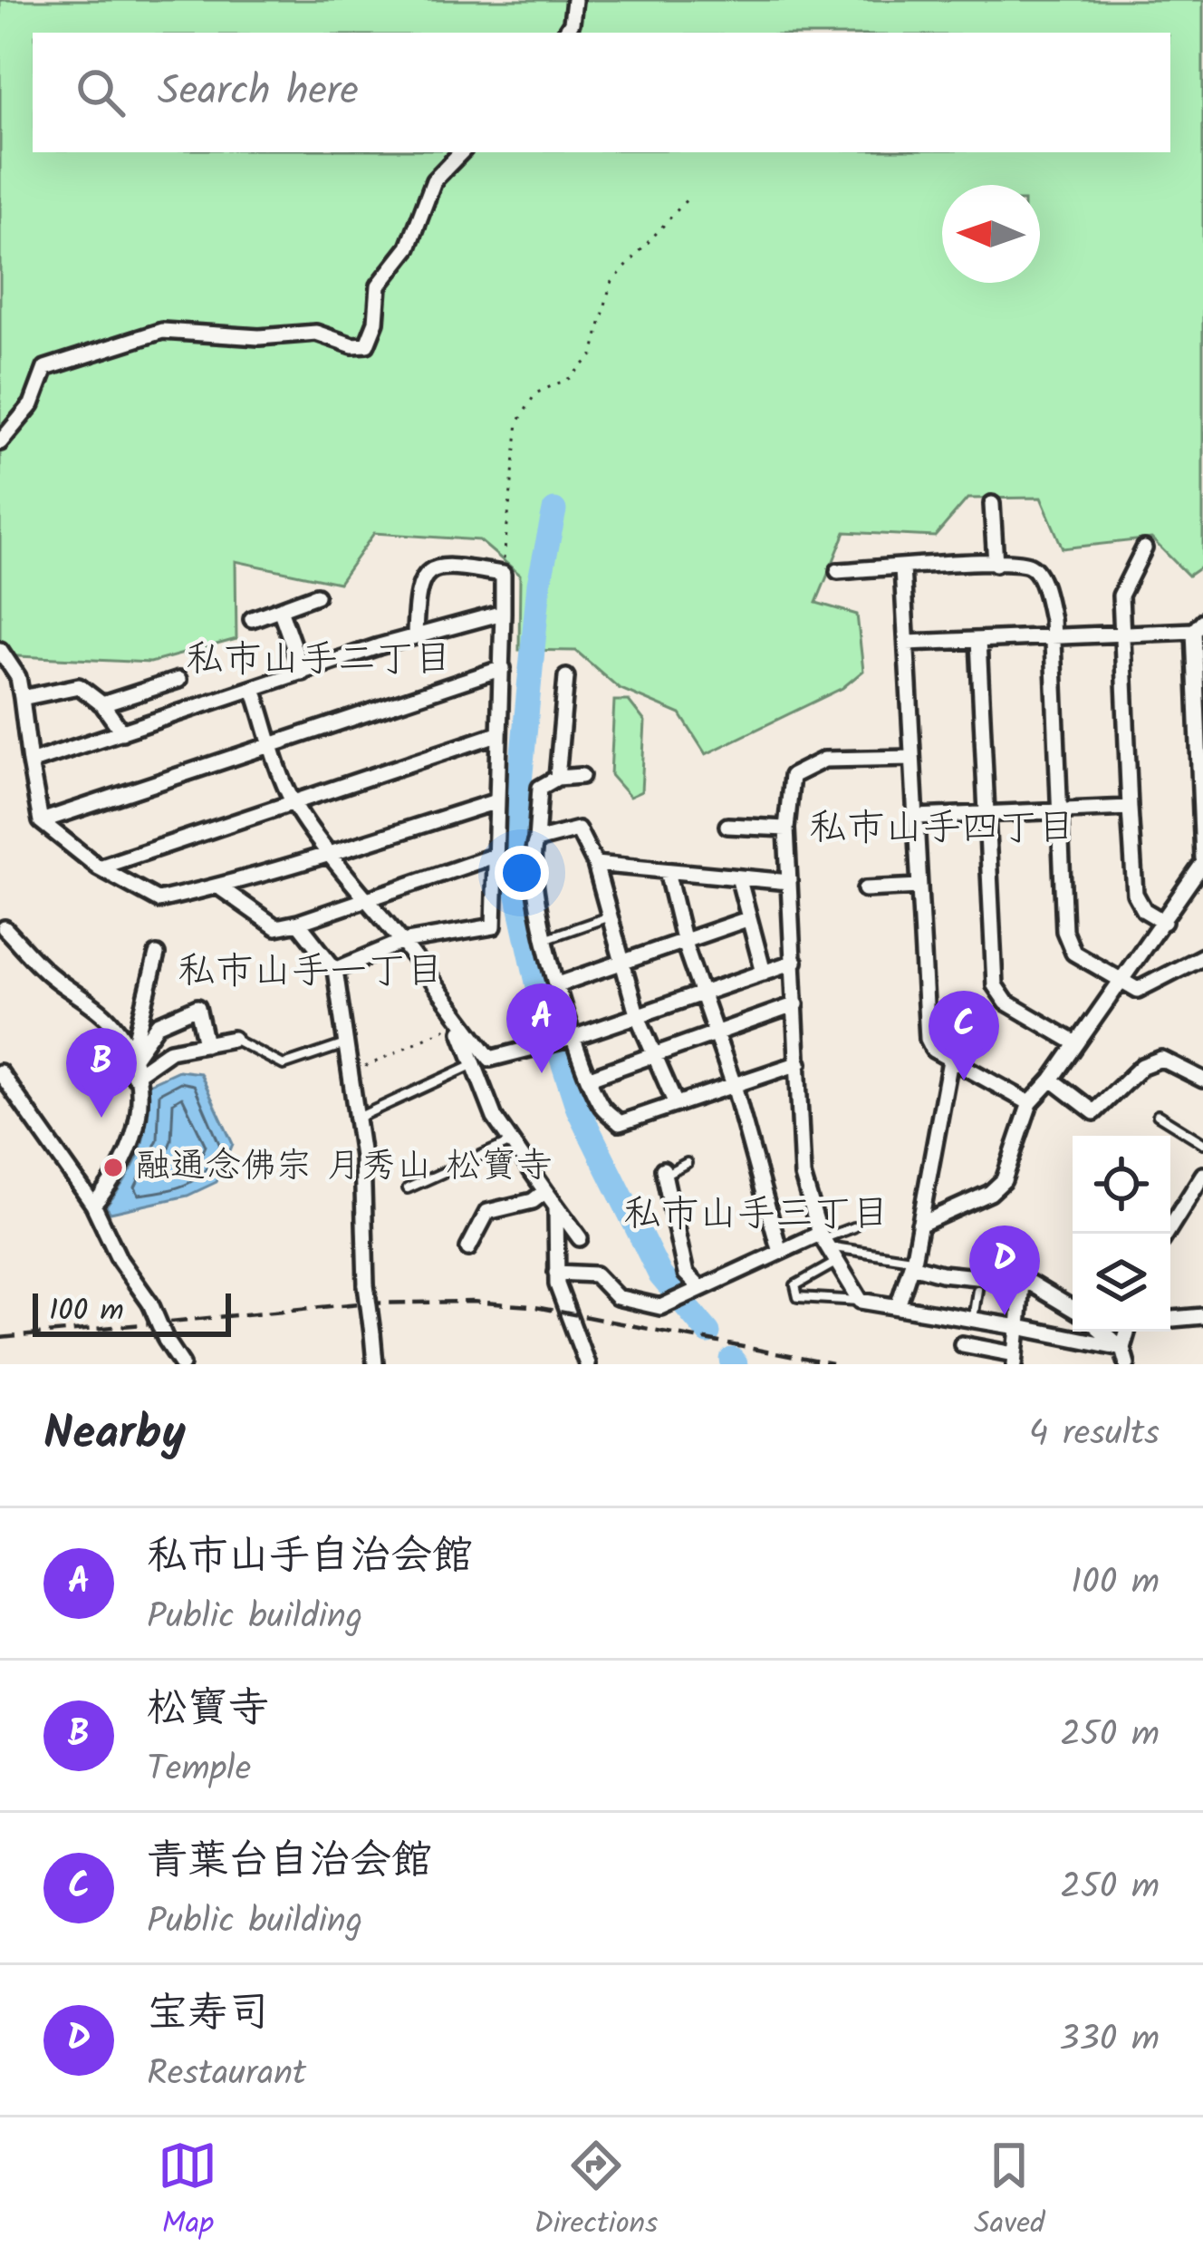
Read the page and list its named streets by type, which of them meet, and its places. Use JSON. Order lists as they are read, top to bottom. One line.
{"districts":["私市山手二丁目","私市山手四丁目","私市山手一丁目","私市山手三丁目"],"places":["融通念佛宗 月秀山 松寶寺"],"scale_bar":"100 m","north":"left","page":{"search":"Search here","pins":["A","C","B","D"],"scale":"100 m","heading":["Nearby","4 results"],"list":[{"mark":"A","name":"私市山手自治会館","note":"Public building","value":"100 m"},{"mark":"B","name":"松寶寺","note":"Temple","value":"250 m"},{"mark":"C","name":"青葉台自治会館","note":"Public building","value":"250 m"},{"mark":"D","name":"宝寿司","note":"Restaurant","value":"330 m"}],"nav":["Map","Directions","Saved"]}}
